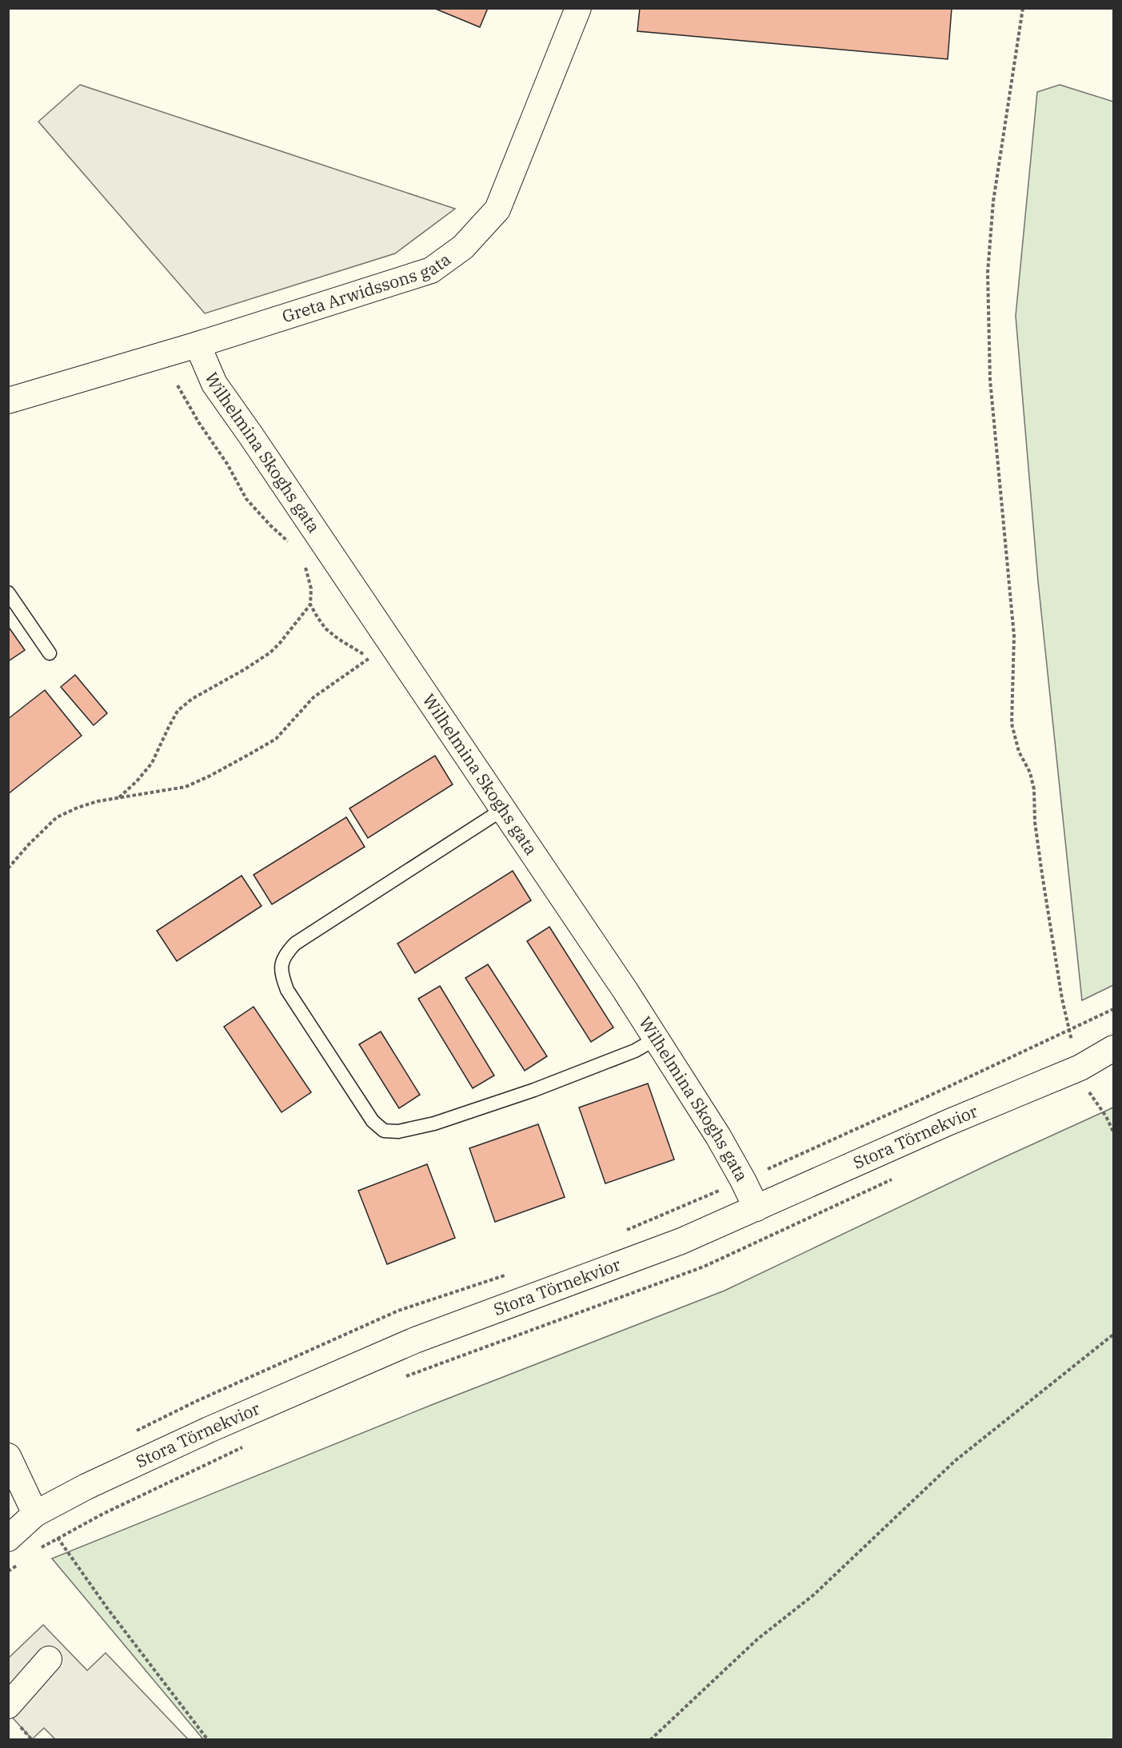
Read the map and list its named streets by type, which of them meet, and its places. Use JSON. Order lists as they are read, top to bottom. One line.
{"streets":{"street":["Greta Arwidssons gata","Wilhelmina Skoghs gata","Stora Törnekvior"]},"crossings":[["Greta Arwidssons gata","Wilhelmina Skoghs gata"],["Wilhelmina Skoghs gata","Stora Törnekvior"]]}
